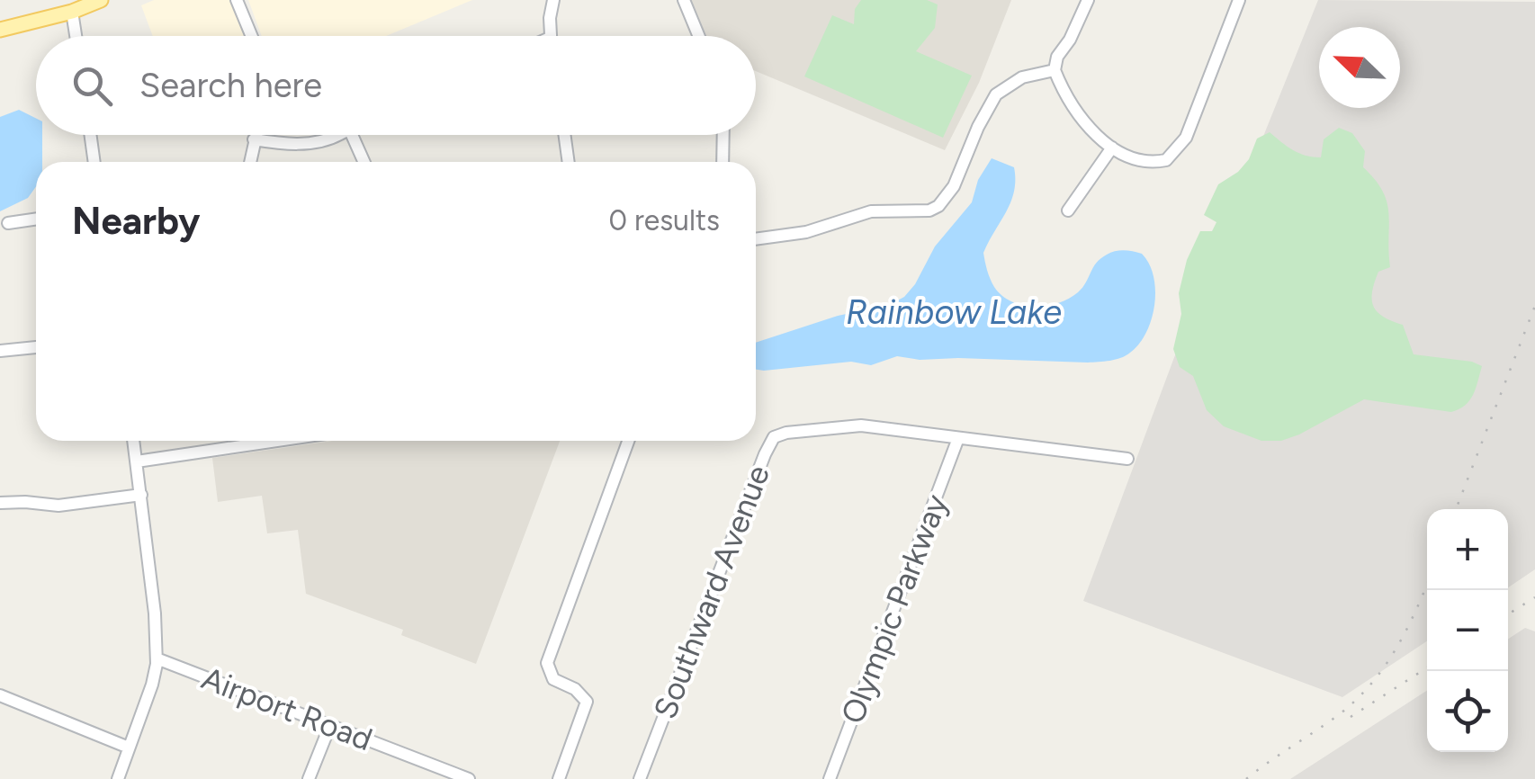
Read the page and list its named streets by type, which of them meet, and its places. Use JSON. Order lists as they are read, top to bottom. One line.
{"streets":{"street":["Southward Avenue","Olympic Parkway","Airport Road"]},"crossings":[["Southward Avenue","Olympic Parkway"]],"water":["Rainbow Lake"],"north":"top left","page":{"search":"Search here","heading":["Nearby","0 results"],"map_buttons":["+","−"]}}
